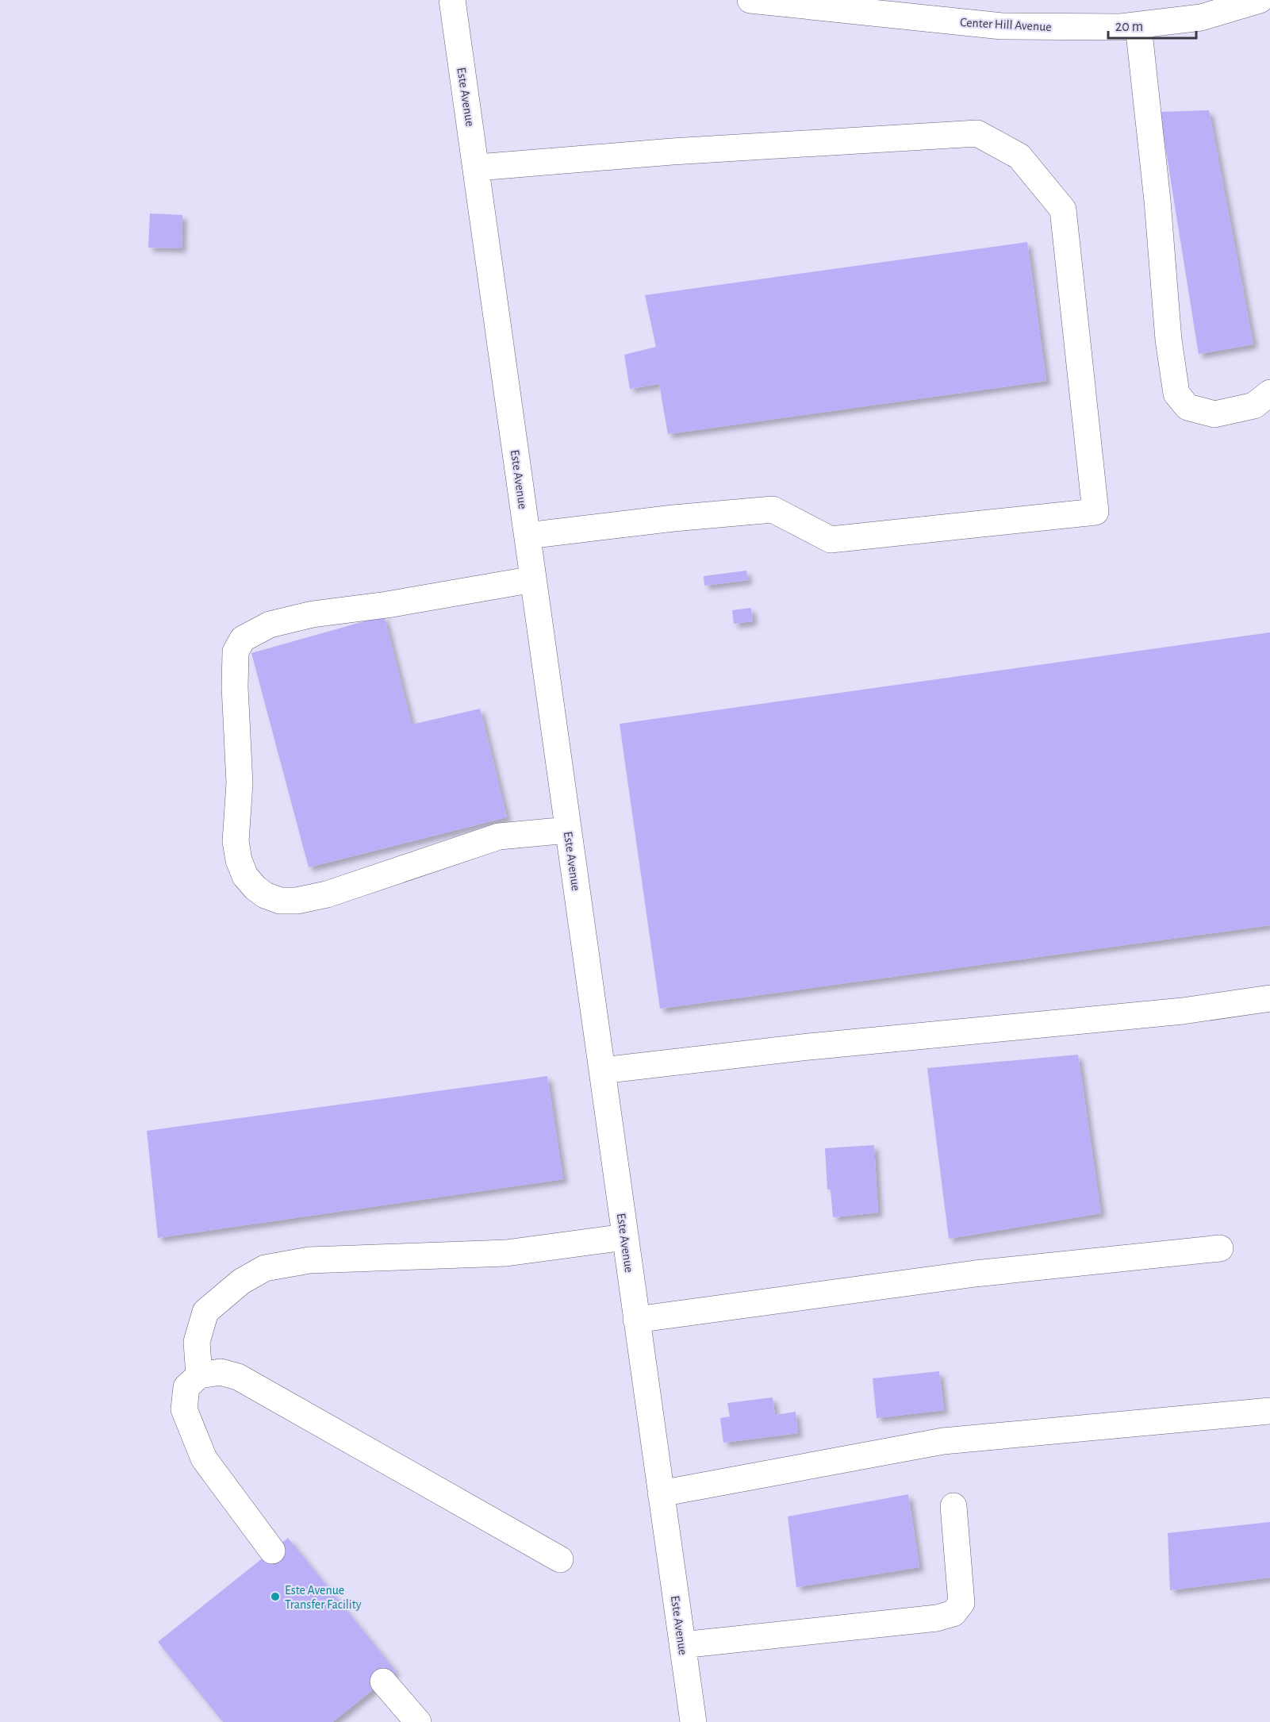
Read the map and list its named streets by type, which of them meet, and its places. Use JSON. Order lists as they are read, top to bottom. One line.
{"streets":{"street":["Center Hill Avenue","Este Avenue"]},"places":["Este Avenue Transfer Facility"],"scale_bar":"20 m"}
